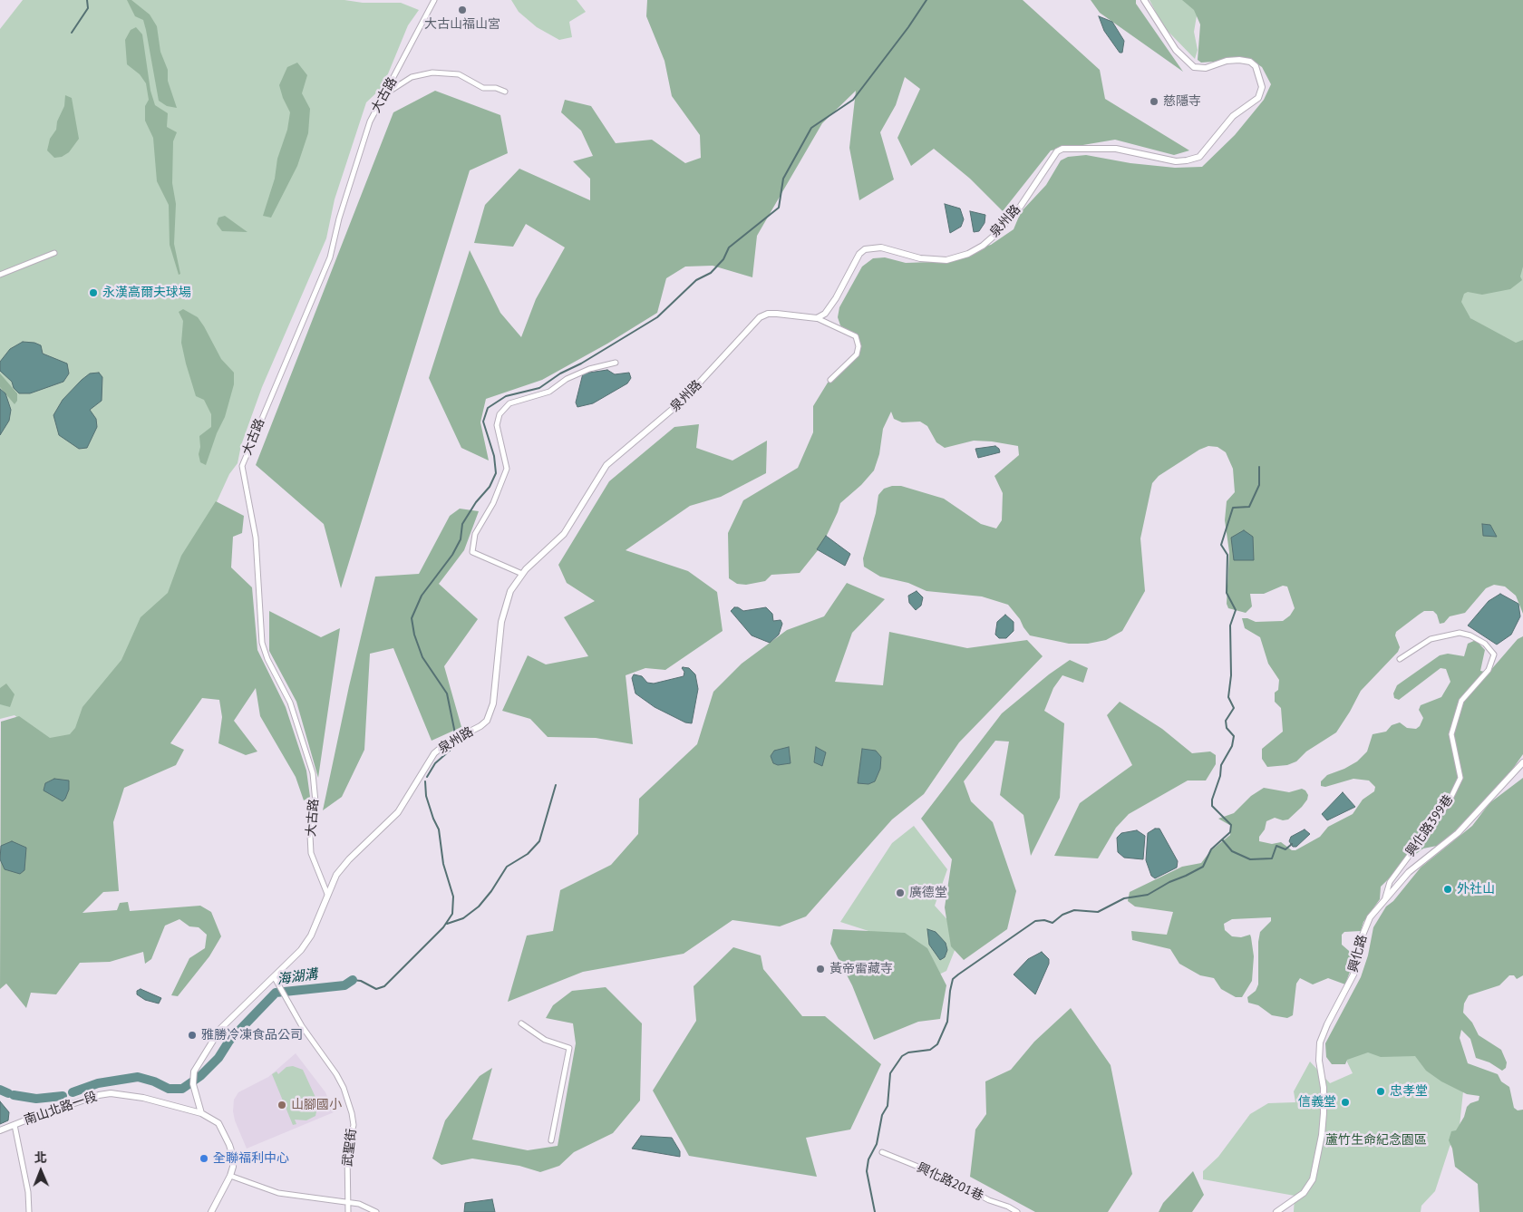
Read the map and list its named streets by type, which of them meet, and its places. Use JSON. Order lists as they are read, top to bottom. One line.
{"streets":{"street":["大古路","泉州路","興化路399巷","興化路","南山北路一段","武聖街","興化路201巷"]},"crossings":[["大古路","泉州路"],["泉州路","南山北路一段"],["泉州路","武聖街"],["興化路399巷","興化路"]],"water":["海湖溝"],"parks":["蘆竹生命紀念園區"],"places":["大古山福山宮","慈隱寺","永漢高爾夫球場","外社山","廣德堂","黃帝雷藏寺","雅勝冷凍食品公司","忠孝堂","信義堂","山腳國小","全聯福利中心"],"north":"top"}
